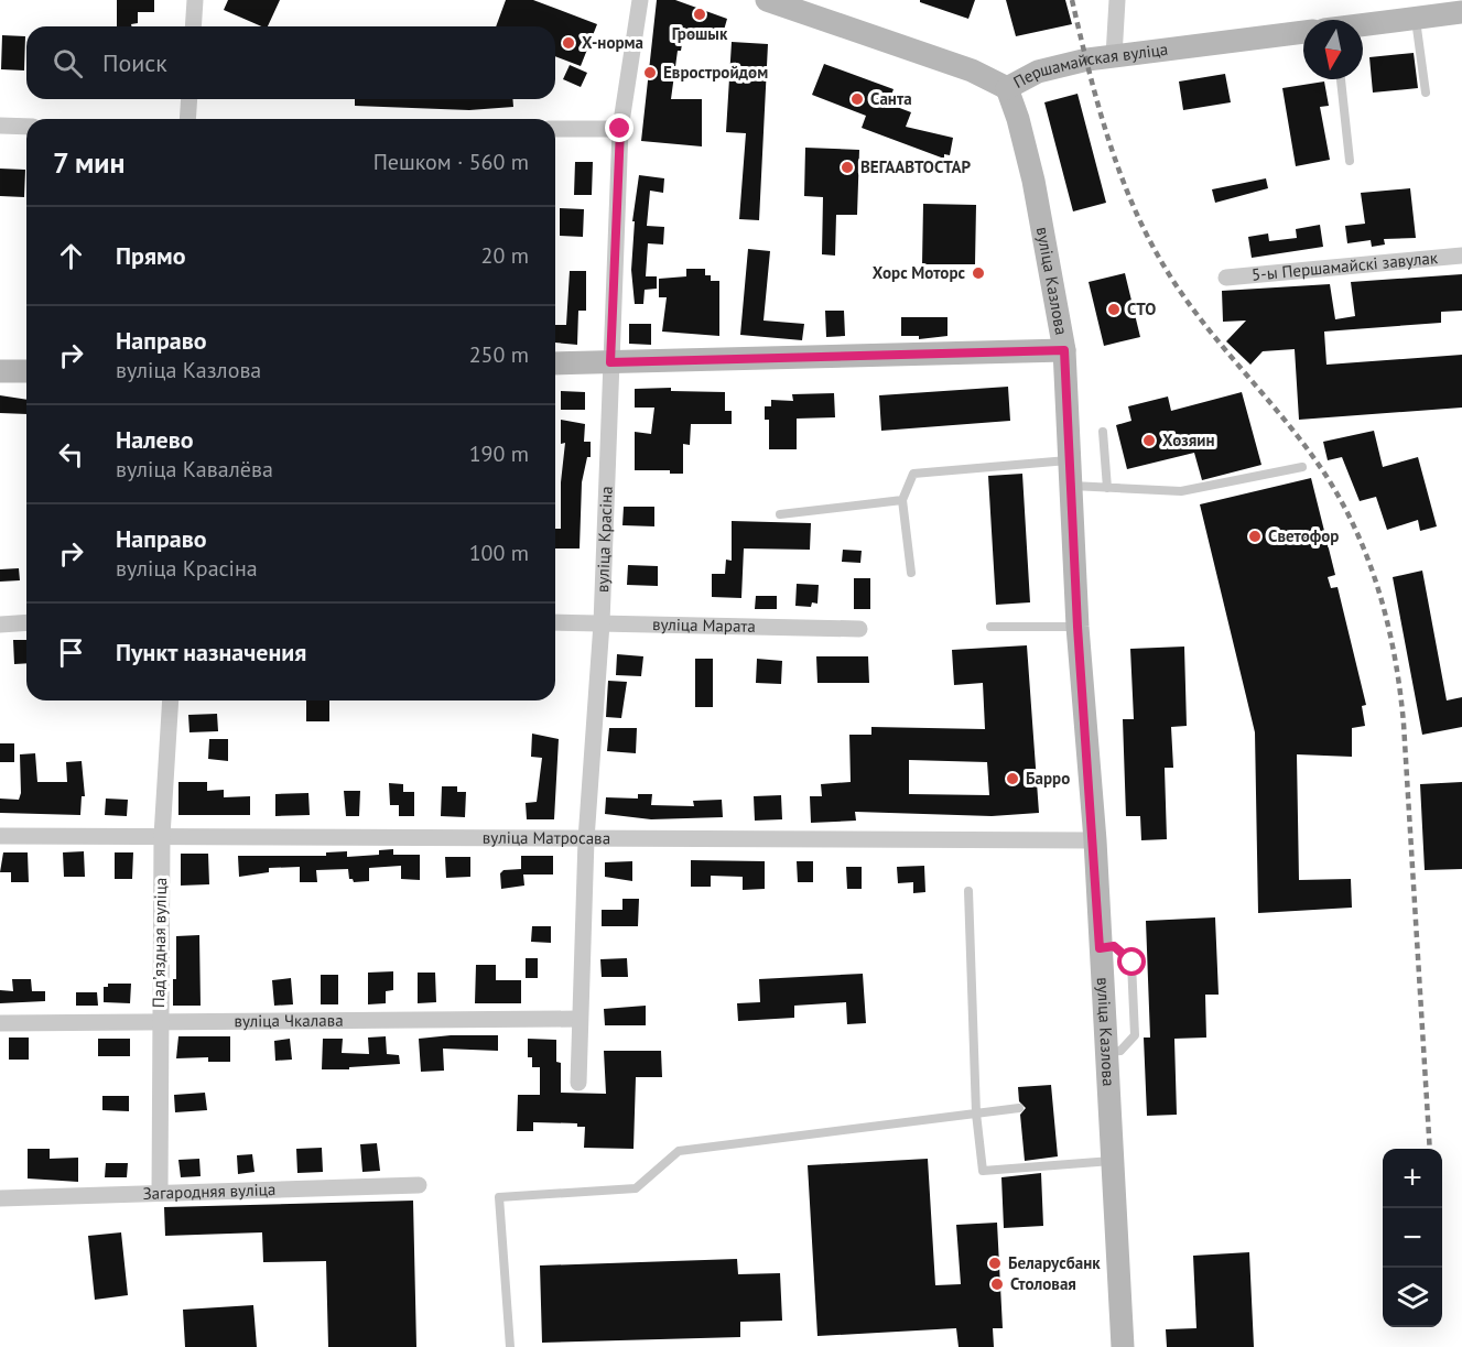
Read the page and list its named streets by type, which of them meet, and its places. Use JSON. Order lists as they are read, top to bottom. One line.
{"streets":{"main road":["Першамайская вуліца","вуліца Казлова"],"street":["5-ы Першамайскі завулак","вуліца Красіна","вуліца Марата","вуліца Матросава","Падʼяздная вуліца","вуліца Чкалава","Загародняя вуліца"]},"crossings":[["Першамайская вуліца","вуліца Казлова"],["вуліца Казлова","вуліца Матросава"],["вуліца Красіна","вуліца Марата"],["вуліца Красіна","вуліца Матросава"],["вуліца Красіна","вуліца Чкалава"],["вуліца Матросава","Падʼяздная вуліца"],["Падʼяздная вуліца","вуліца Чкалава"],["Падʼяздная вуліца","Загародняя вуліца"]],"places":["Грошык","Х-норма","Евростройдом","Санта","ВЕГААВТОСТАР","Хорс Моторс","СТО","Хозяин","Светофор","Барро","Беларусбанк","Столовая"],"north":"bottom","page":{"search":"Поиск","heading":["7 мин","Пешком · 560 m"],"list":[["Прямо","20 m"],["Направо","вуліца Казлова","250 m"],["Налево","вуліца Кавалёва","190 m"],["Направо","вуліца Красіна","100 m"],"Пункт назначения"],"map_buttons":["+","−"]}}
